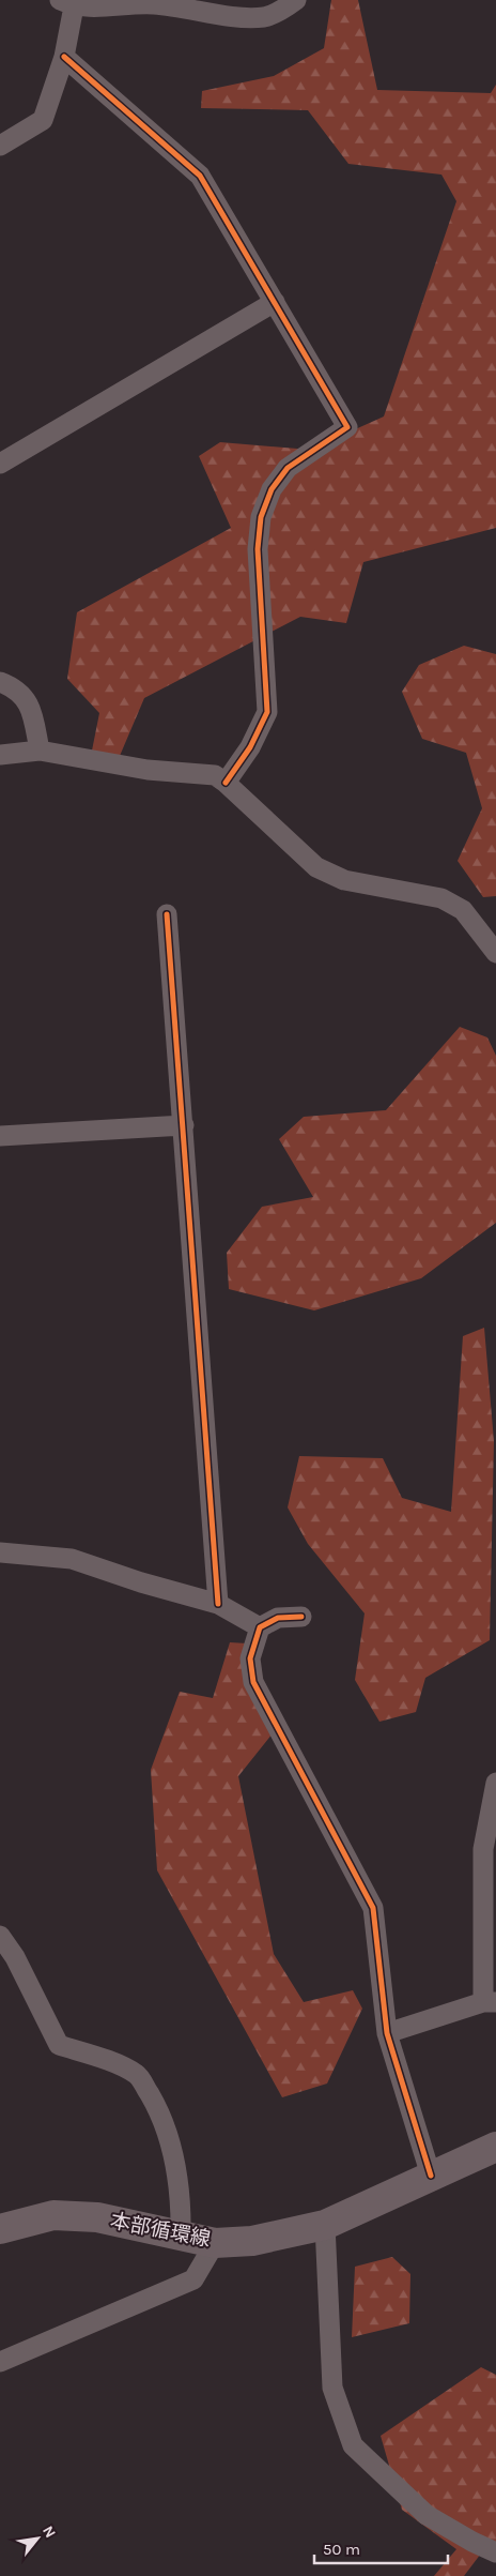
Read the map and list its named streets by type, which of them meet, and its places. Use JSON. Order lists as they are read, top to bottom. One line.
{"streets":{"main road":["本部循環線"]},"scale_bar":"50 m","north":"top right"}
